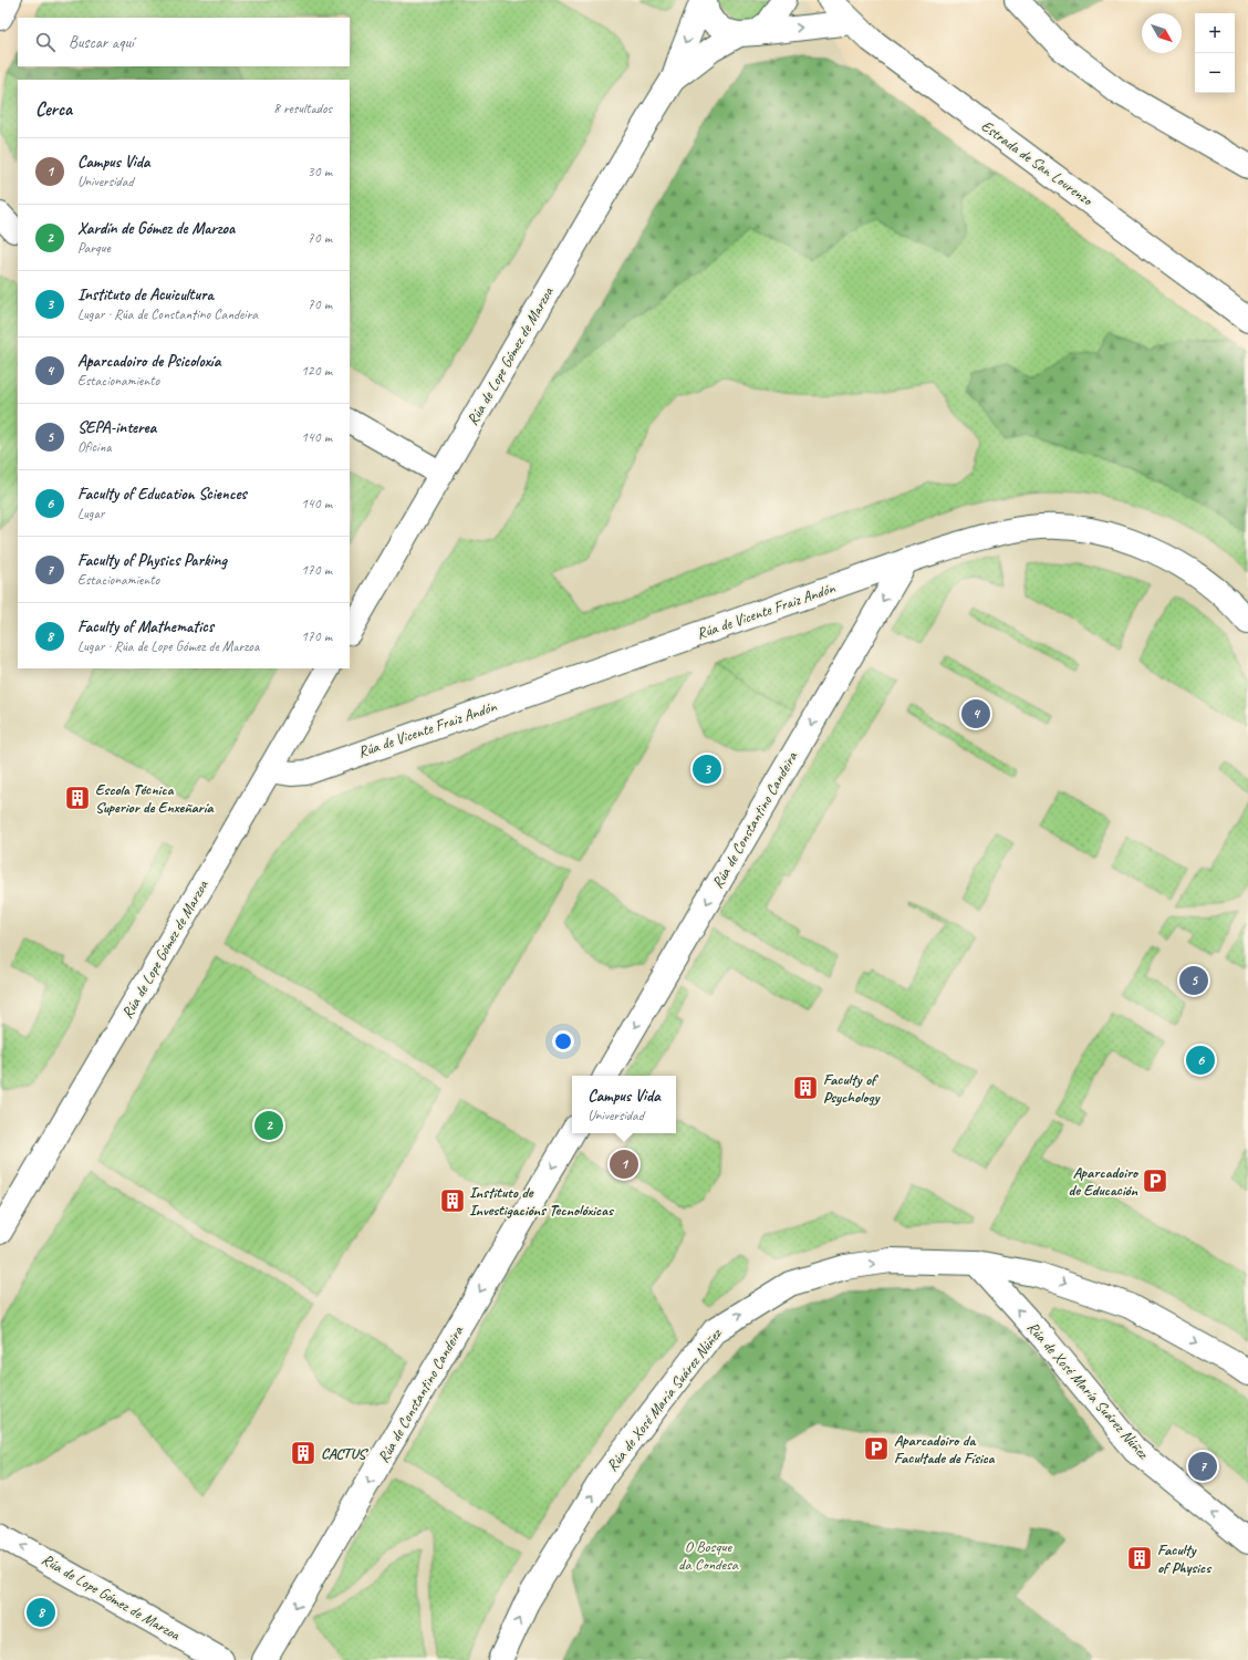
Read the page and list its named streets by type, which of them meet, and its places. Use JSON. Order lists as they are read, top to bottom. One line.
{"streets":{"street":["Estrada de San Lourenzo","Rúa de Lope Gómez de Marzoa","Rúa de Vicente Fraiz Andón","Rúa de Constantino Candeira","Rúa de Xosé María Suárez Núñez"]},"crossings":[["Estrada de San Lourenzo","Rúa de Lope Gómez de Marzoa"],["Rúa de Lope Gómez de Marzoa","Rúa de Vicente Fraiz Andón"],["Rúa de Vicente Fraiz Andón","Rúa de Constantino Candeira"]],"one_way":["Rúa de Constantino Candeira"],"parks":["O Bosque da Condesa"],"places":{"building":["Escola Técnica Superior de Enxeñaría","Faculty of Psychology","Instituto de Investigacións Tecnolóxicas","CACTUS","Faculty of Physics"],"parking":["Aparcadoiro de Educación","Aparcadoiro da Facultade de Física"]},"north":"bottom right","page":{"map_buttons":["+","−"],"search":"Buscar aquí","heading":["Cerca","8 resultados"],"list":[{"mark":"1","name":"Campus Vida","note":"Universidad","value":"30 m"},{"mark":"2","name":"Xardín de Gómez de Marzoa","note":"Parque","value":"70 m"},{"mark":"3","name":"Instituto de Acuicultura","note":"Lugar · Rúa de Constantino Candeira","value":"70 m"},{"mark":"4","name":"Aparcadoiro de Psicoloxía","note":"Estacionamiento","value":"120 m"},{"mark":"5","name":"SEPA-interea","note":"Oficina","value":"140 m"},{"mark":"6","name":"Faculty of Education Sciences","note":"Lugar","value":"140 m"},{"mark":"7","name":"Faculty of Physics Parking","note":"Estacionamiento","value":"170 m"},{"mark":"8","name":"Faculty of Mathematics","note":"Lugar · Rúa de Lope Gómez de Marzoa","value":"170 m"}],"pins":["4","3","5","6","2","1","7","8"],"popup":["Campus Vida","Universidad"]}}
